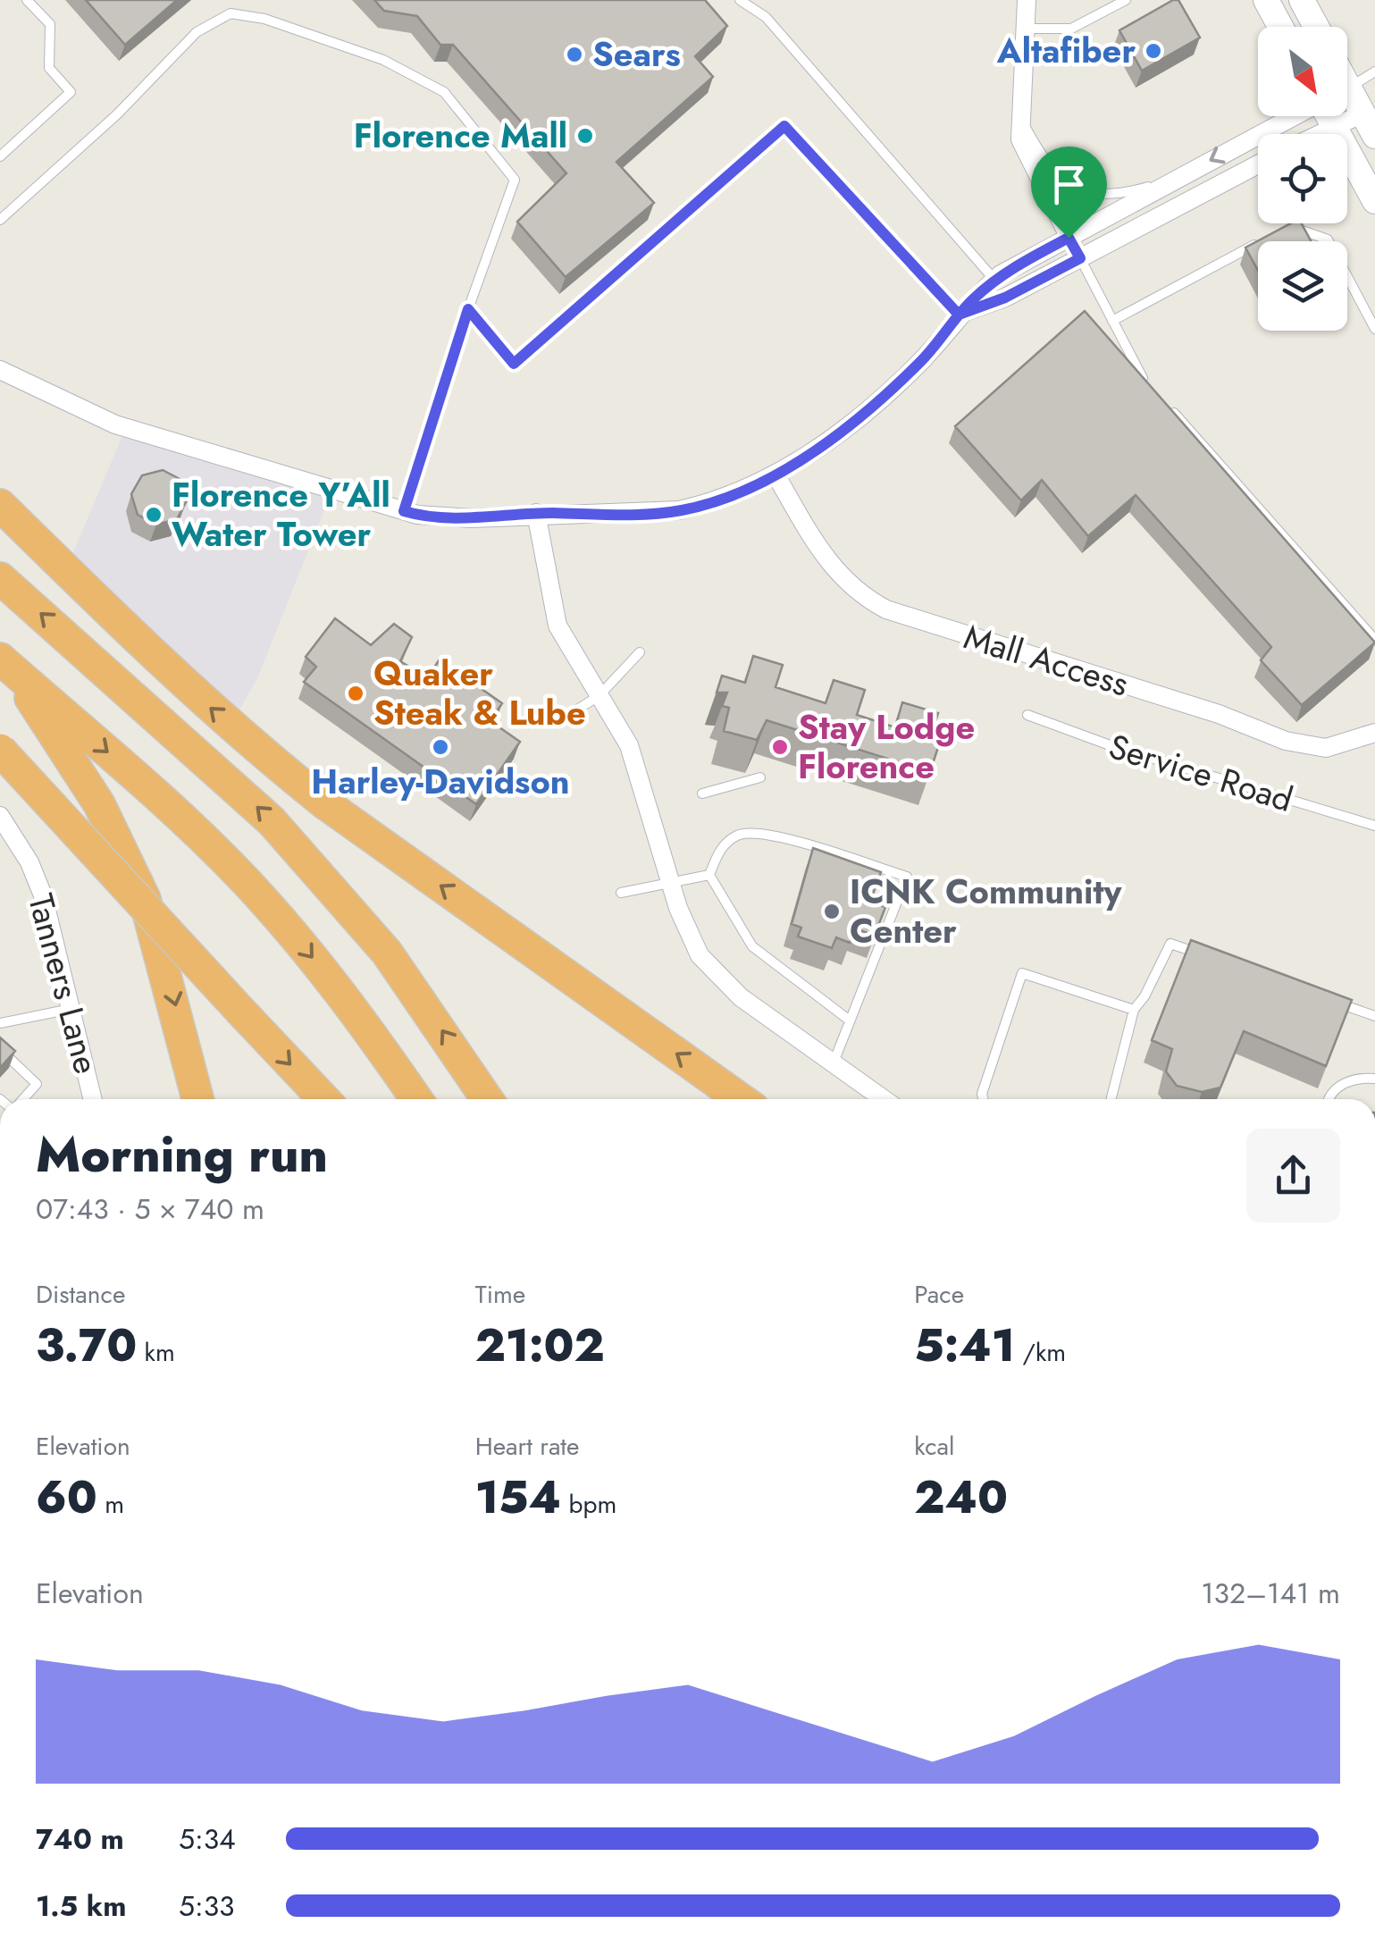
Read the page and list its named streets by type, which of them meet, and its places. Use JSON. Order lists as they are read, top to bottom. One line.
{"streets":{"street":["Mall Access","Tanners Lane"],"lane":["Service Road"]},"places":["Altafiber","Sears","Florence Mall","Florence Y’All Water Tower","Quaker Steak & Lube","Harley-Davidson","Stay Lodge Florence","ICNK Community Center"],"north":"bottom right","page":{"heading":["Morning run","07:43 · 5 × 740 m"],"stats":[["Distance","3.70 km"],["Time","21:02"],["Pace","5:41 /km"],["Elevation","60 m"],["Heart rate","154 bpm"],["kcal","240"]],"chart":["Elevation","132–141 m"],"list":[{"name":"740 m","note":"5:34"},{"name":"1.5 km","note":"5:33"}]}}
